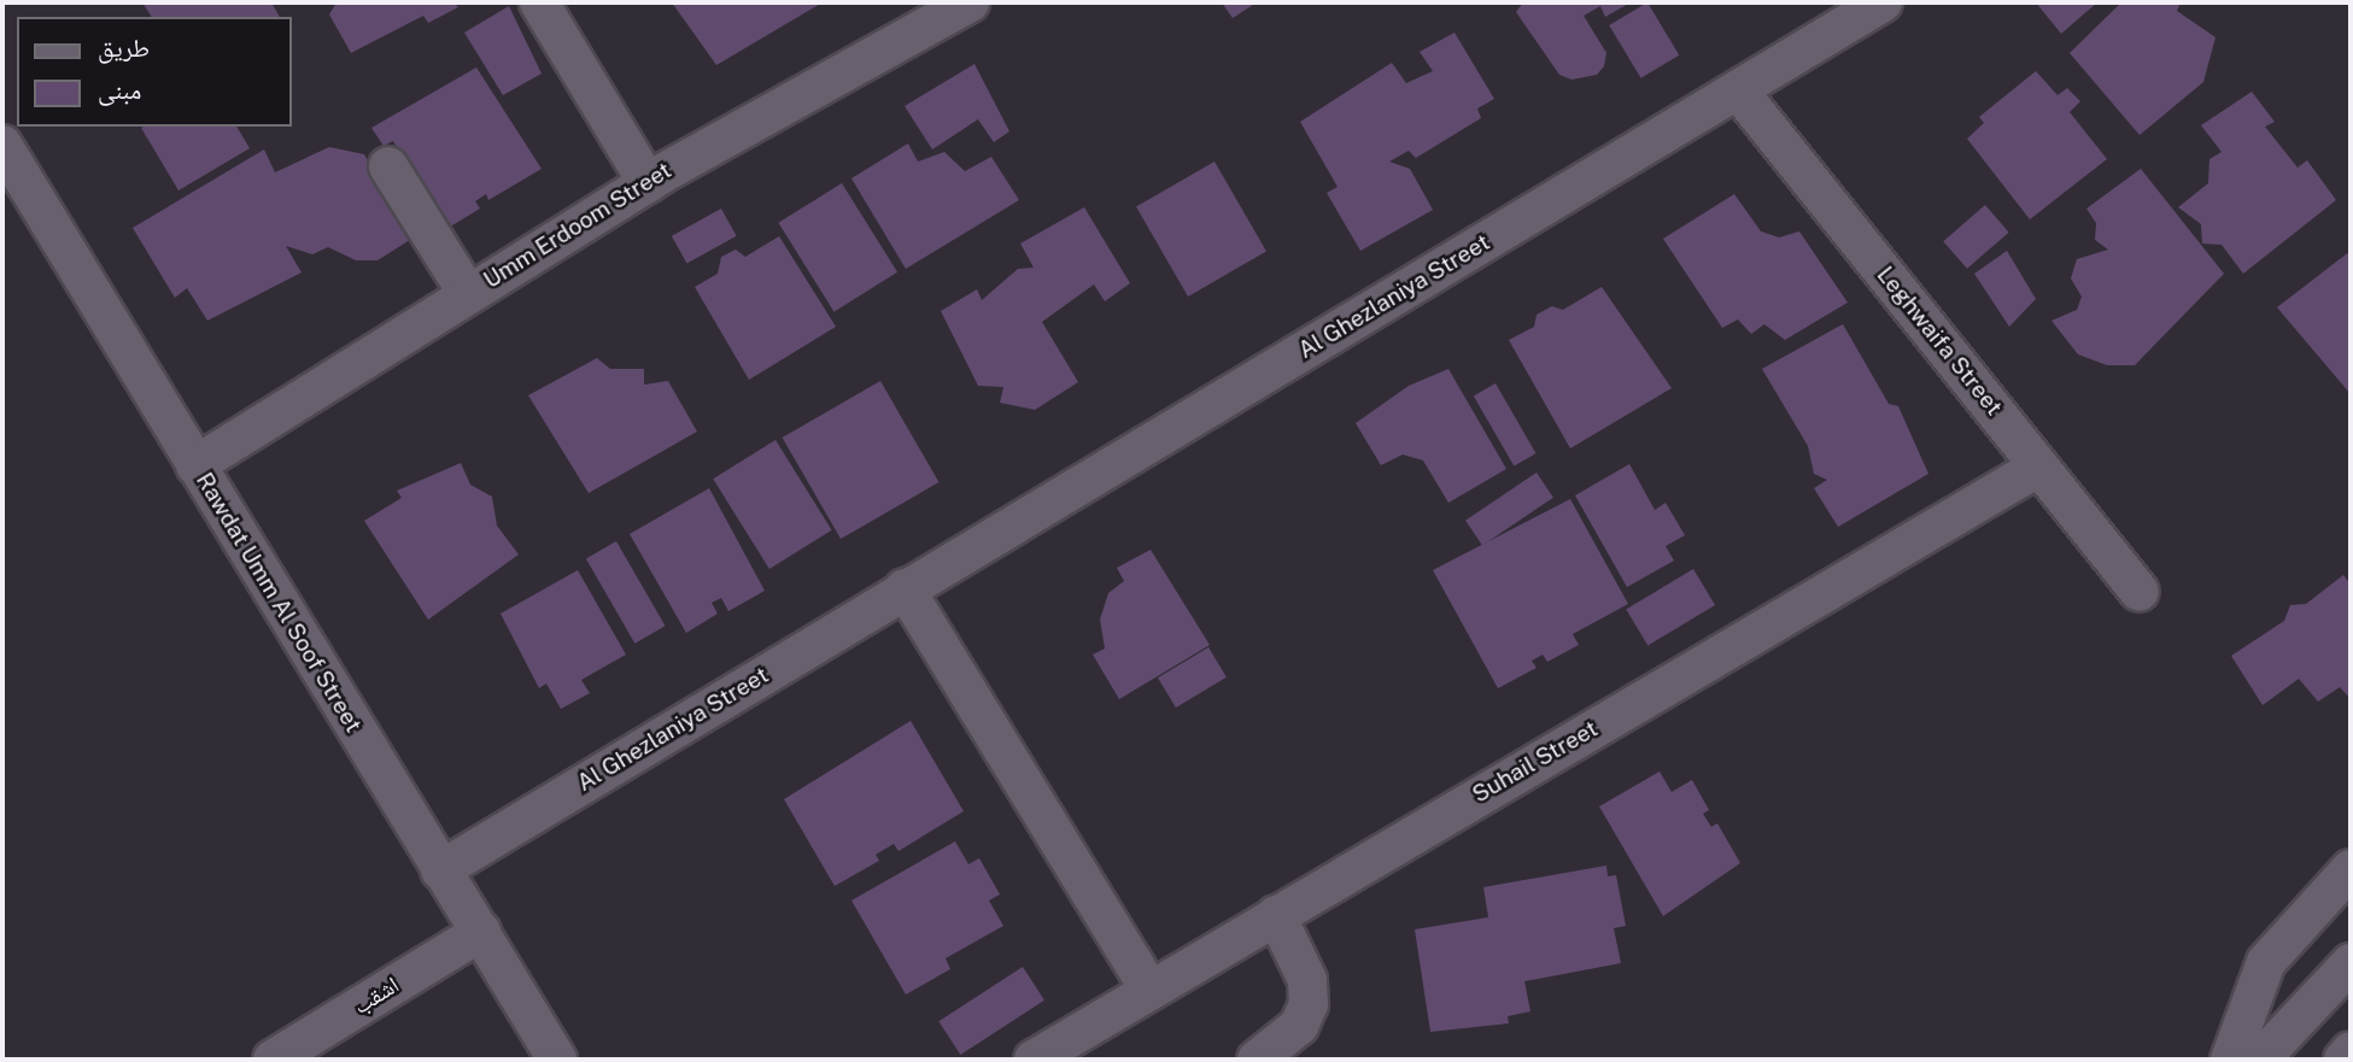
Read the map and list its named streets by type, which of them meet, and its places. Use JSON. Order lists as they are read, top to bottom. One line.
{"streets":{"street":["Umm Erdoom Street","Al Ghezlaniya Street","Leghwaifa Street","Rawdat Umm Al Soof Street","Suhail Street","اشقب"]},"crossings":[["Umm Erdoom Street","Rawdat Umm Al Soof Street"],["Al Ghezlaniya Street","Leghwaifa Street"],["Al Ghezlaniya Street","Rawdat Umm Al Soof Street"],["Leghwaifa Street","Suhail Street"],["Rawdat Umm Al Soof Street","اشقب"]],"legend":["طريق","مبنى"]}
